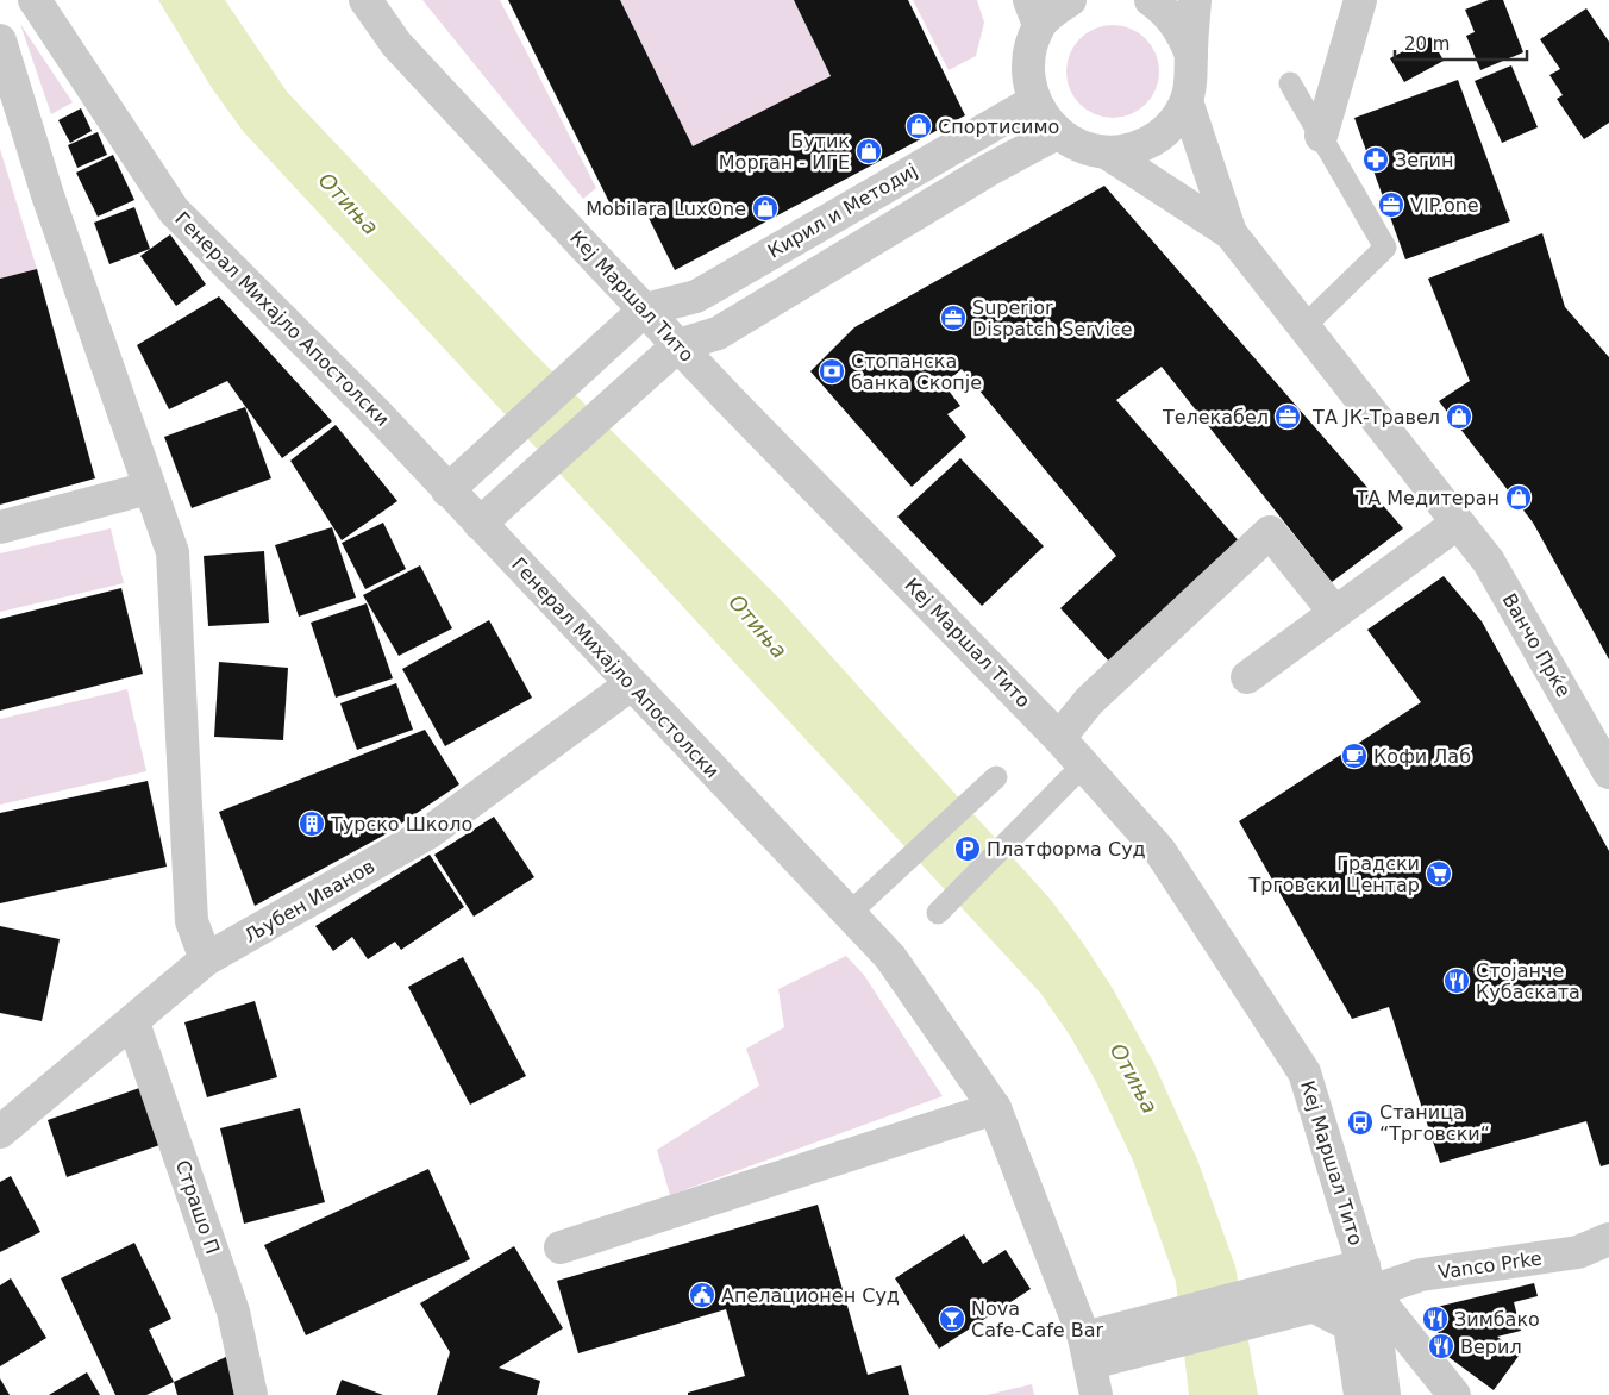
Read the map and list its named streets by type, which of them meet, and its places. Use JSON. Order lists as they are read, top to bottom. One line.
{"streets":{"street":["Кирил и Методиј","Кеј Маршал Тито","Генерал Михајло Апостолски","Ванчо Прќе","Љубен Иванов","Страшо П","Vanco Prke"]},"crossings":[["Кирил и Методиј","Кеј Маршал Тито"],["Кеј Маршал Тито","Vanco Prke"],["Генерал Михајло Апостолски","Љубен Иванов"],["Генерал Михајло Апостолски","Vanco Prke"],["Љубен Иванов","Страшо П"]],"water":["Отиња"],"places":{"shop":["Спортисимо","Бутик Морган - ИГЕ","Mobilara LuxOne","ТА ЈК-Травел","ТА Медитеран"],"pharmacy":["Зегин"],"office":["VIP.one","Superior Dispatch Service","Телекабел"],"bank":["Стопанска банка Скопје"],"cafe":["Кофи Лаб"],"building":["Турско Школо"],"parking":["Платформа Суд"],"supermarket":["Градски Трговски Центар"],"restaurant":["Стојанче Кубаската","Зимбако","Верил"],"bus stop":["Станица “Трговски“"],"public building":["Апелационен Суд"],"bar":["Nova Cafe-Cafe Bar"]},"scale_bar":"20 m"}
